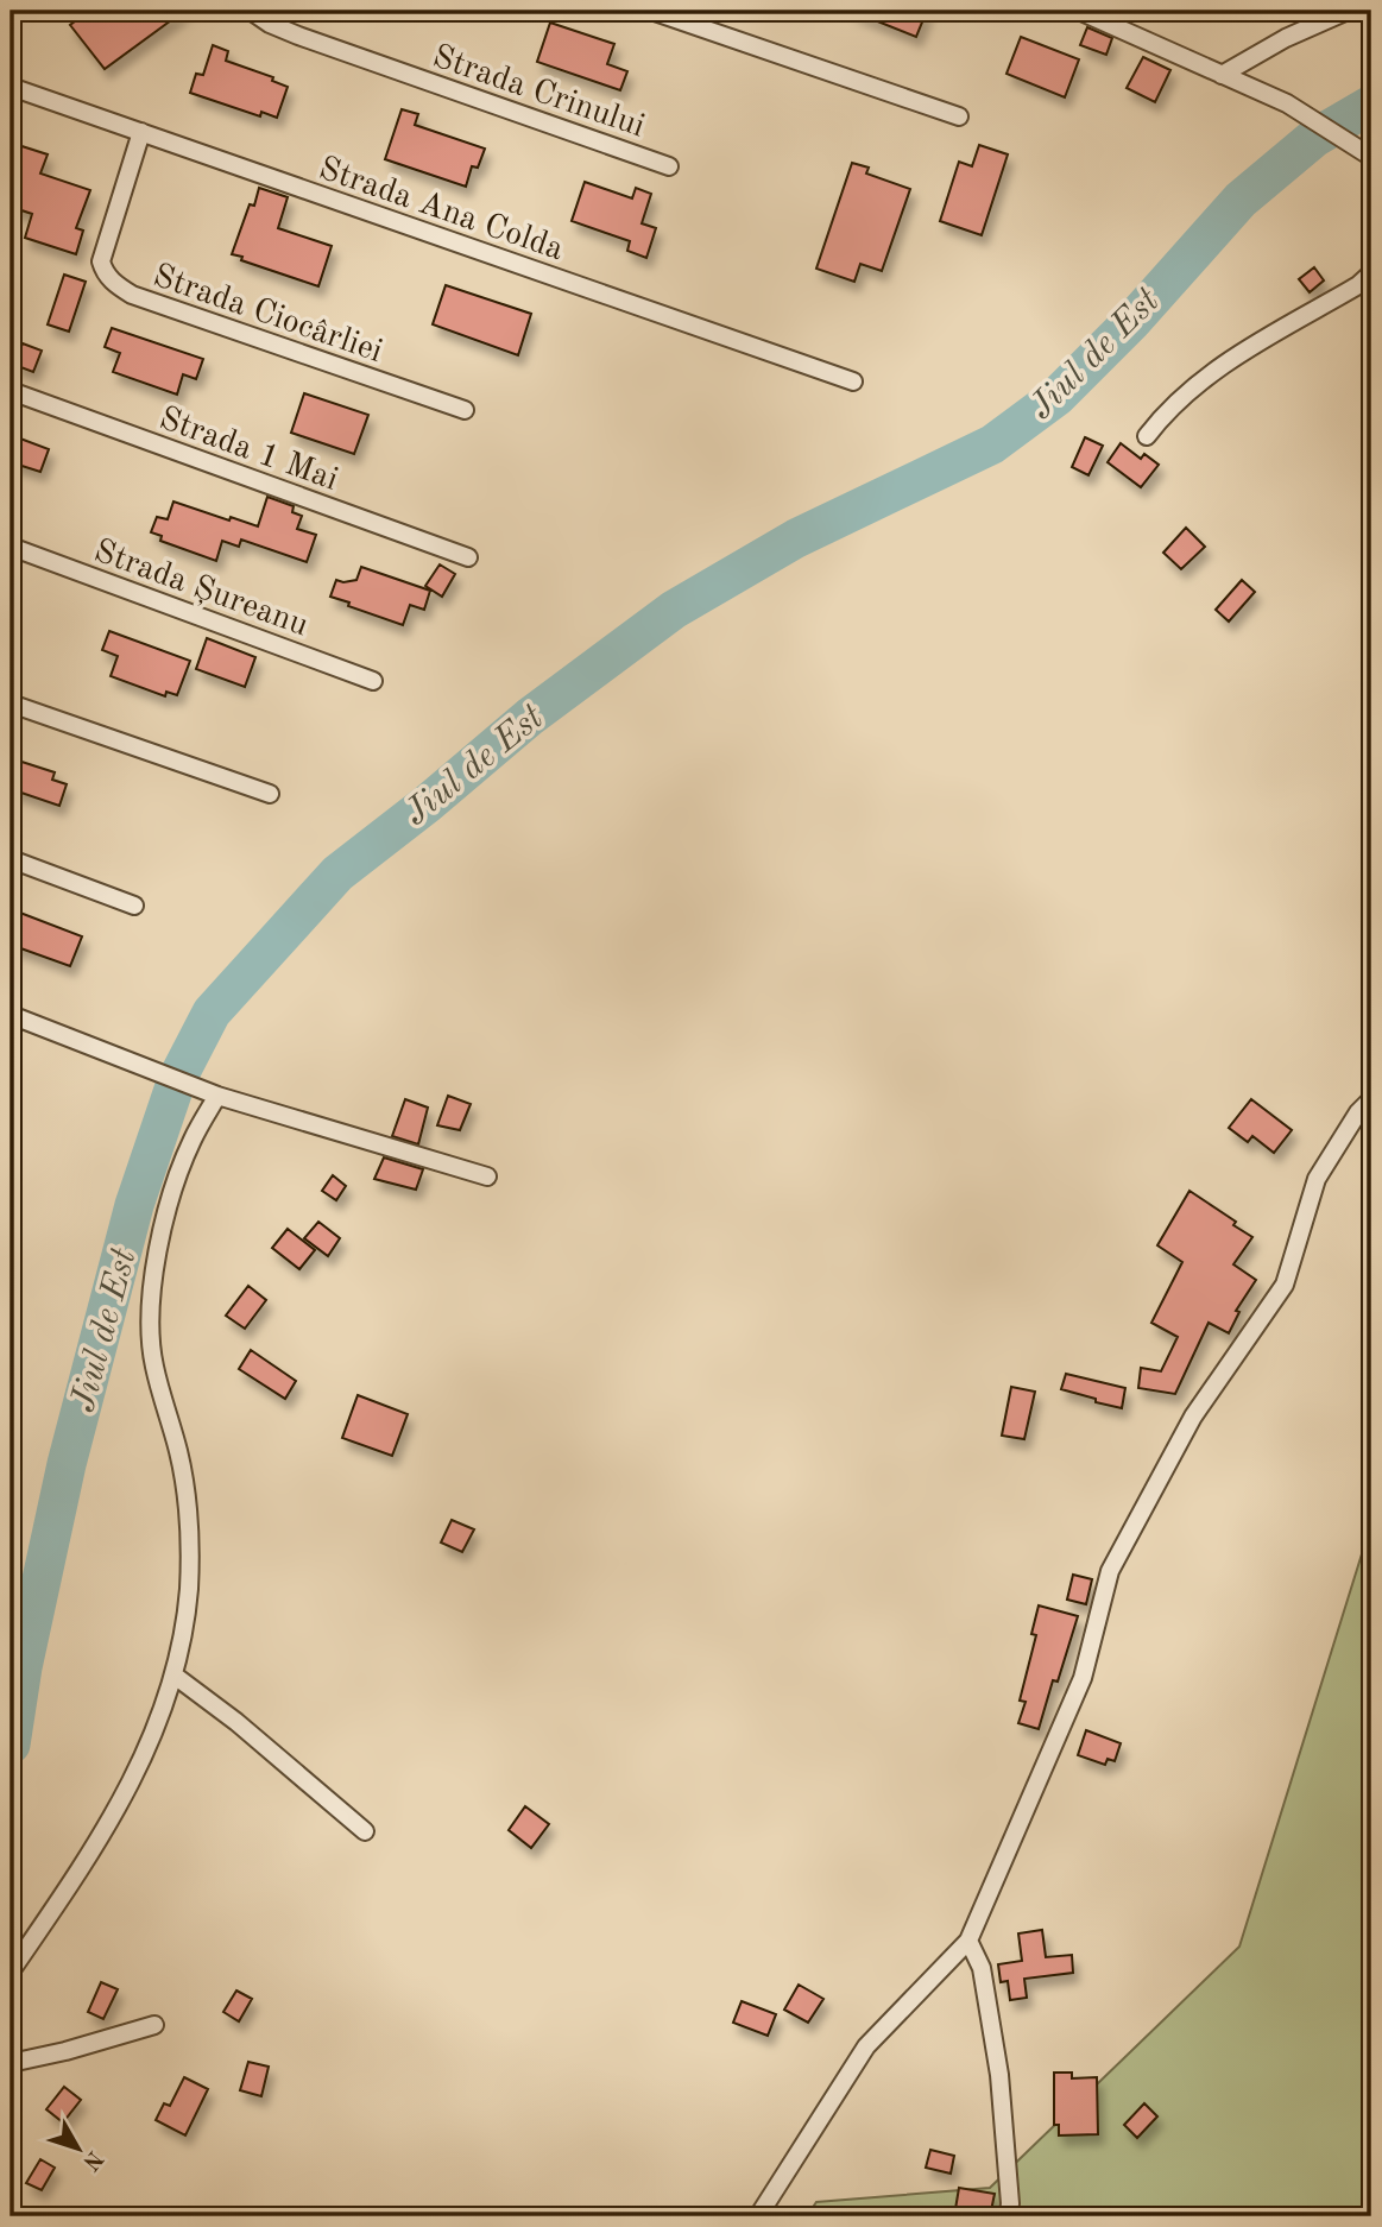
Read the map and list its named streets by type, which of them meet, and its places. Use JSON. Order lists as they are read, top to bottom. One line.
{"streets":{"street":["Strada Crinului","Strada Ana Colda","Strada Ciocârliei","Strada 1 Mai","Strada Șureanu"]},"crossings":[["Strada Ana Colda","Strada Ciocârliei"]],"water":["Jiul de Est"],"north":"bottom right"}
